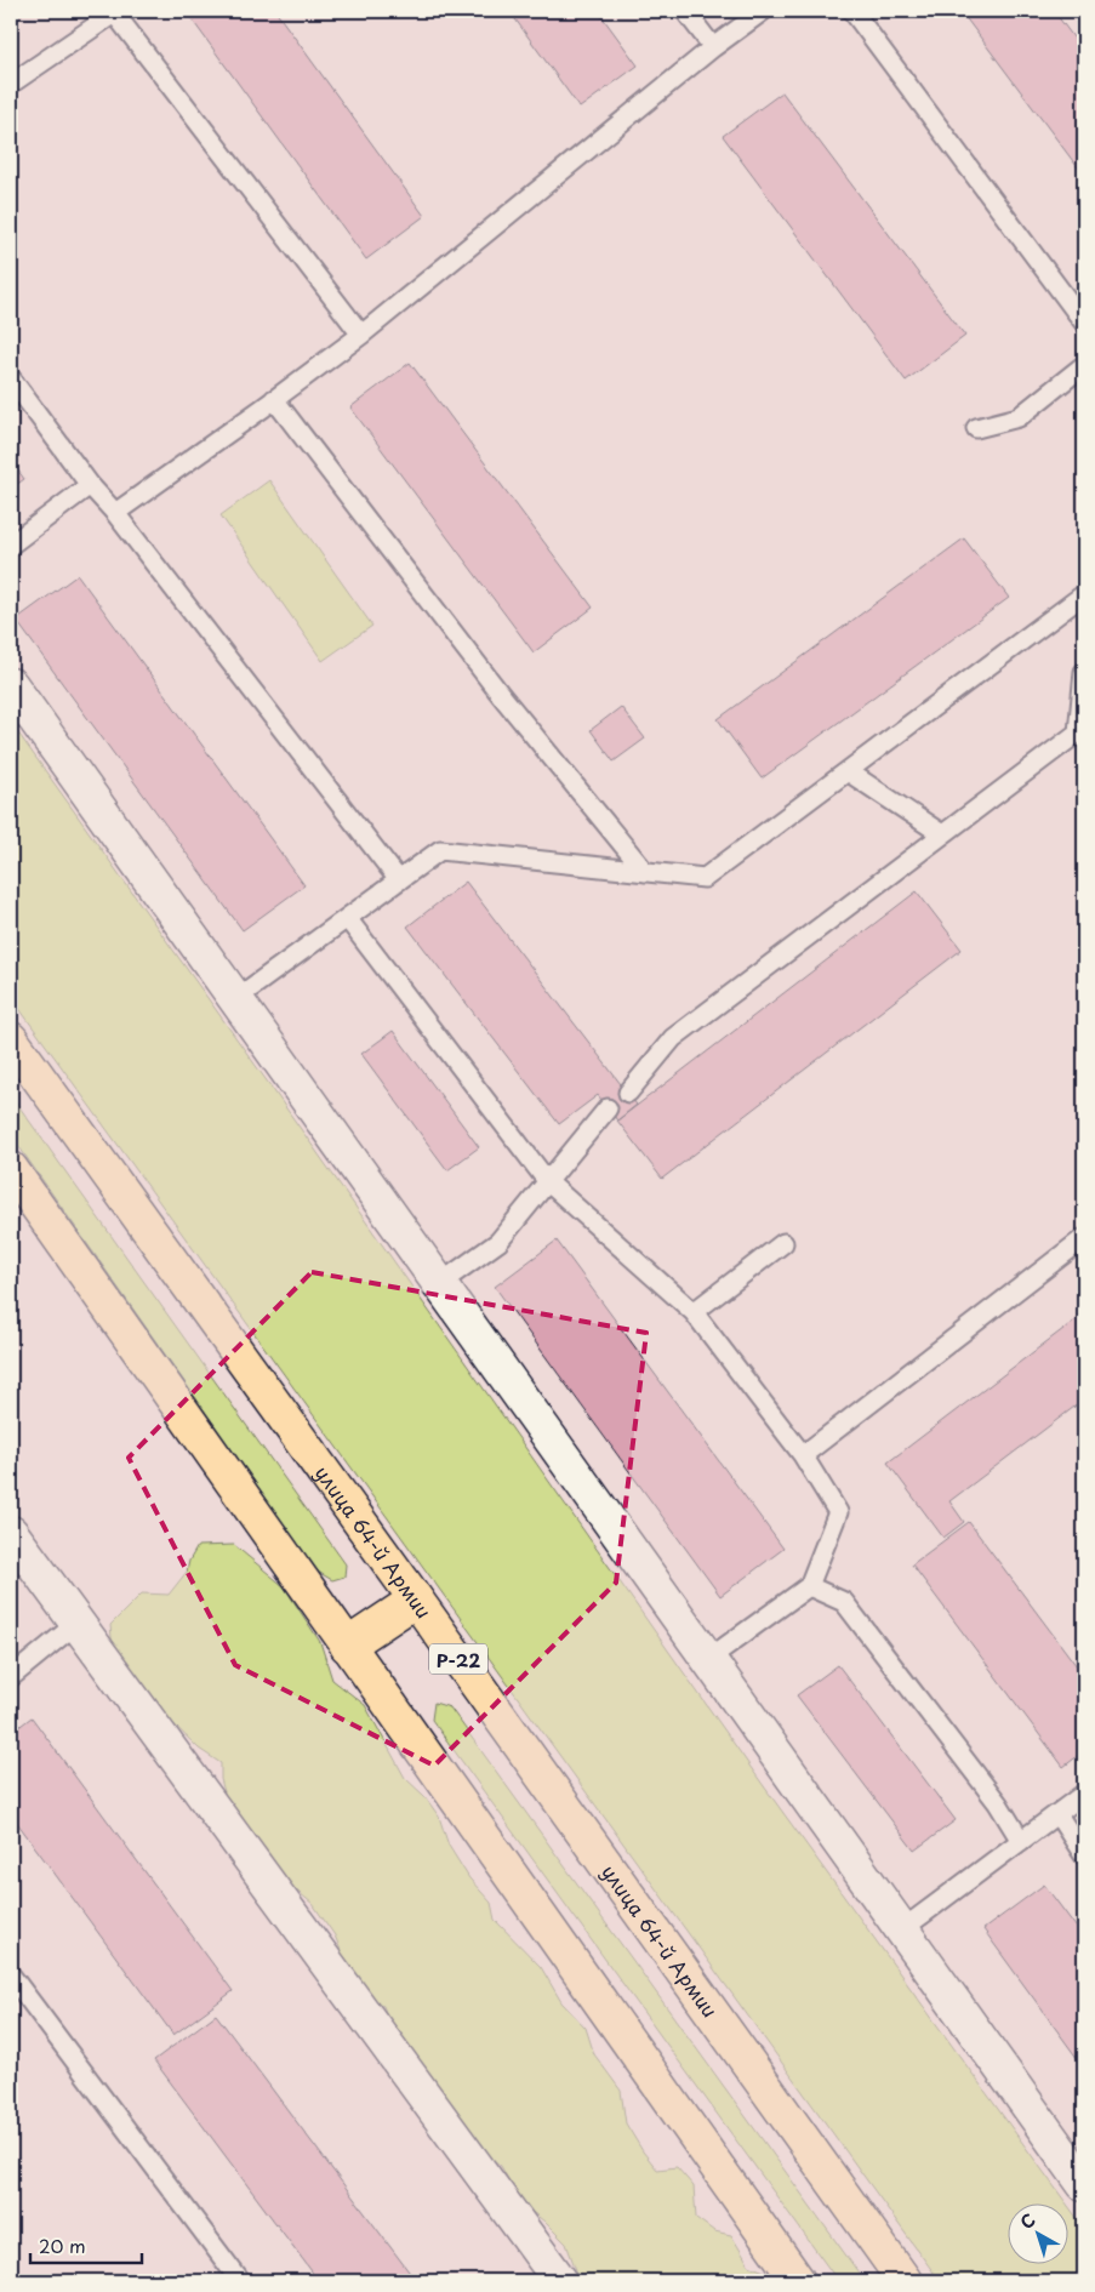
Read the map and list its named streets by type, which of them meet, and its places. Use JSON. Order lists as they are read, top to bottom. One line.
{"streets":{"highway":["улица 64-й Армии","Р-22"]},"scale_bar":"20 m","north":"top left"}
